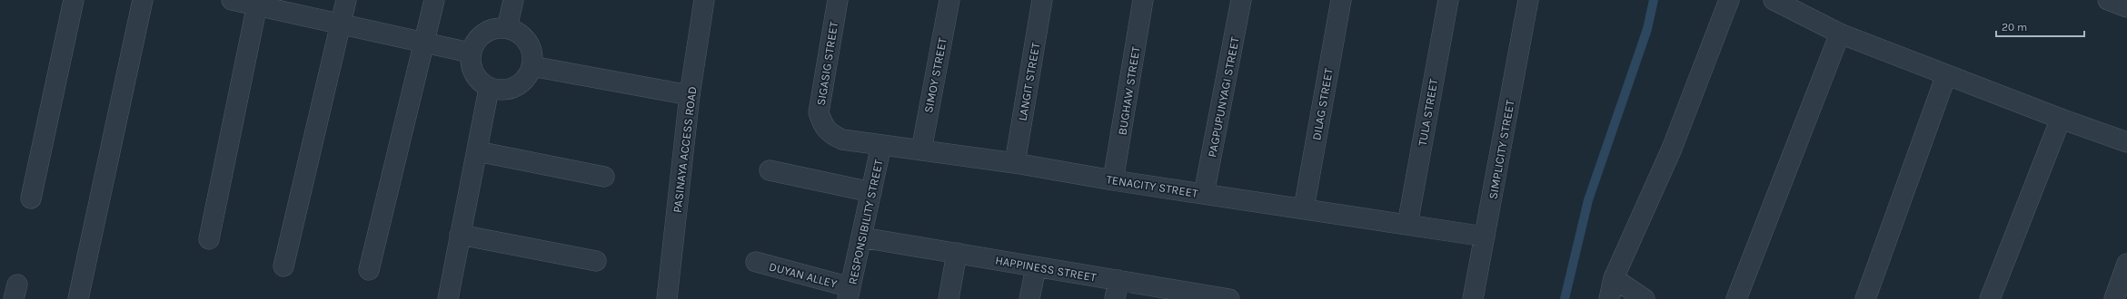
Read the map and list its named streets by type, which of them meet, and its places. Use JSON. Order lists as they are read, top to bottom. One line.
{"streets":{"street":["SIGASIG STREET","SIMOY STREET","LANGIT STREET","BUGHAW STREET","PAGPUPUNYAGI STREET","DILAG STREET","TULA STREET","PASINAYA ACCESS ROAD","SIMPLICITY STREET","TENACITY STREET","RESPONSIBILITY STREET","HAPPINESS STREET","DUYAN ALLEY"]},"crossings":[["SIGASIG STREET","TENACITY STREET"],["SIMOY STREET","TENACITY STREET"],["LANGIT STREET","TENACITY STREET"],["BUGHAW STREET","TENACITY STREET"],["PAGPUPUNYAGI STREET","TENACITY STREET"],["DILAG STREET","TENACITY STREET"],["TULA STREET","TENACITY STREET"],["SIMPLICITY STREET","TENACITY STREET"],["TENACITY STREET","RESPONSIBILITY STREET"],["RESPONSIBILITY STREET","HAPPINESS STREET"],["RESPONSIBILITY STREET","DUYAN ALLEY"]],"scale_bar":"20 m"}
